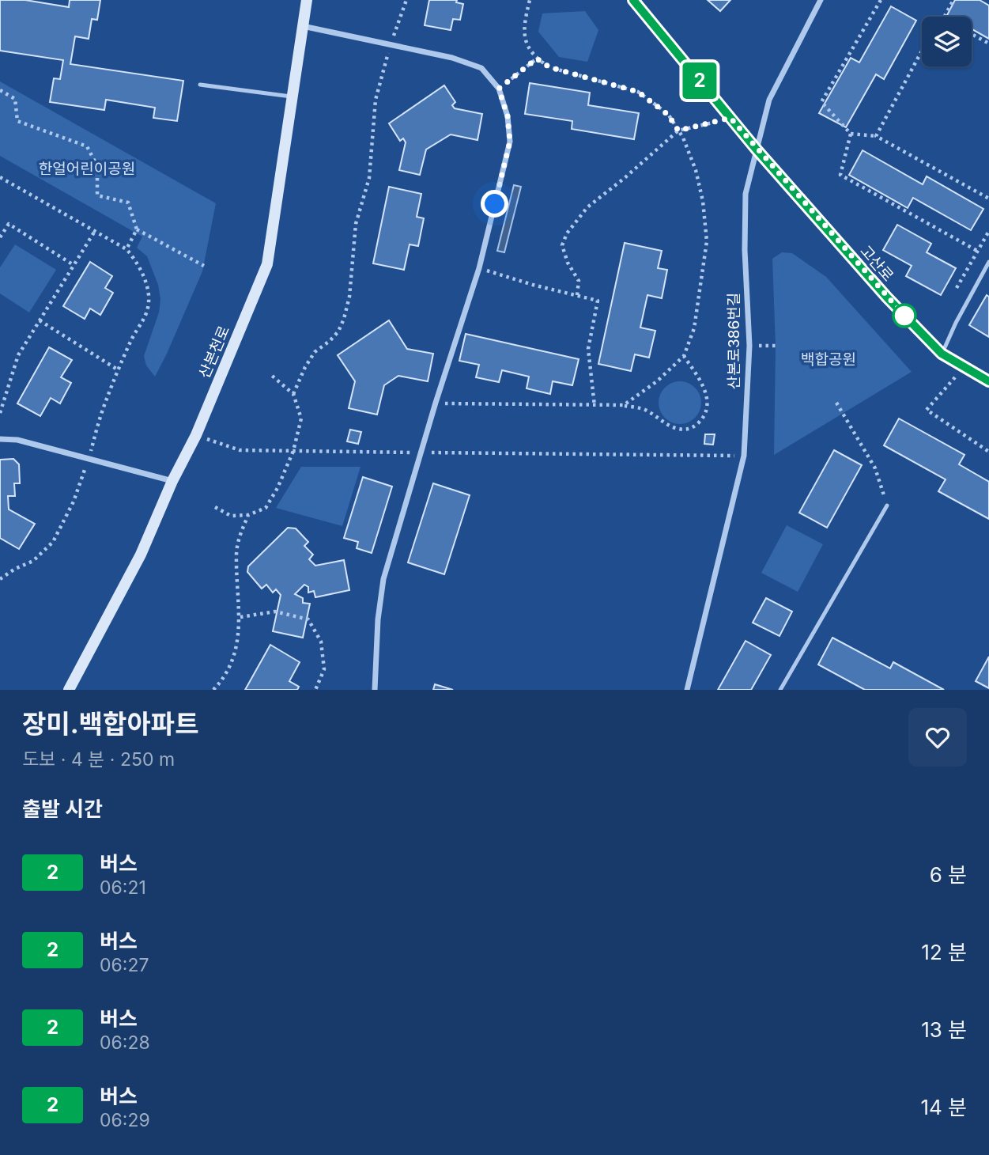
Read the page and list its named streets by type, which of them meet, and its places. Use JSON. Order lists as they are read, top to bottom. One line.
{"streets":{"street":["고산로","산본로386번길","산본천로"]},"crossings":[["고산로","산본로386번길"]],"parks":["한얼어린이공원","백합공원"],"lines":["bus line 2"],"page":{"on_map":"2","heading":[["장미.백합아파트","도보 · 4 분 · 250 m"],"출발 시간"],"list":[{"mark":"2","name":"버스","note":"06:21","value":"6 분"},{"mark":"2","name":"버스","note":"06:27","value":"12 분"},{"mark":"2","name":"버스","note":"06:28","value":"13 분"},{"mark":"2","name":"버스","note":"06:29","value":"14 분"}]}}
